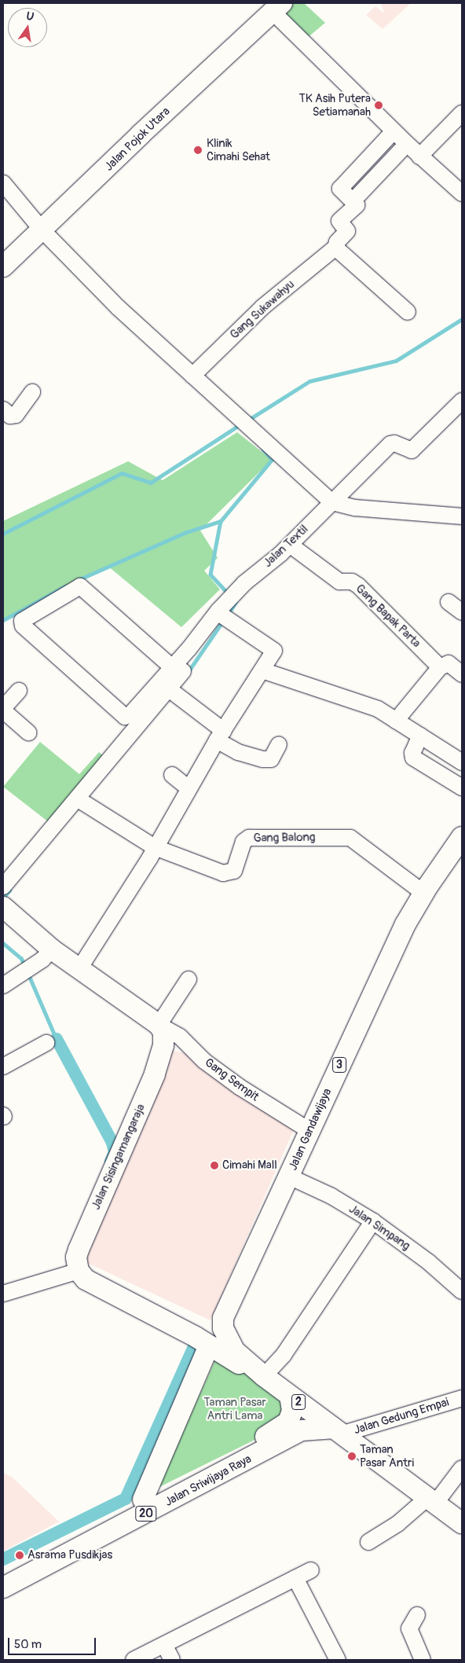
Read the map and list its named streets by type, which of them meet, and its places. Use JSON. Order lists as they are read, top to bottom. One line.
{"streets":{"main road":["Jalan Pojok Utara","3","Jalan Gandawijaya","Jalan Sisingamangaraja","2","Jalan Sriwijaya Raya","20"],"street":["Gang Sukawahyu","Jalan Textil","Gang Bapak Parta","Gang Balong","Gang Sempit","Jalan Simpang","Jalan Gedung Empai"]},"crossings":[["Jalan Textil","Gang Bapak Parta"],["Gang Balong","Jalan Gandawijaya"],["Gang Sempit","Jalan Gandawijaya"],["Gang Sempit","Jalan Sisingamangaraja"],["Jalan Gandawijaya","Jalan Simpang"],["Jalan Gandawijaya","2"],["2","Jalan Gedung Empai"],["2","Jalan Sriwijaya Raya"],["Jalan Gedung Empai","Jalan Sriwijaya Raya"]],"parks":["Taman Pasar Antri Lama"],"places":["TK Asih Putera Setiamanah","Klinik Cimahi Sehat","Cimahi Mall","Taman Pasar Antri","Asrama Pusdikjas"],"scale_bar":"50 m","north":"top"}
